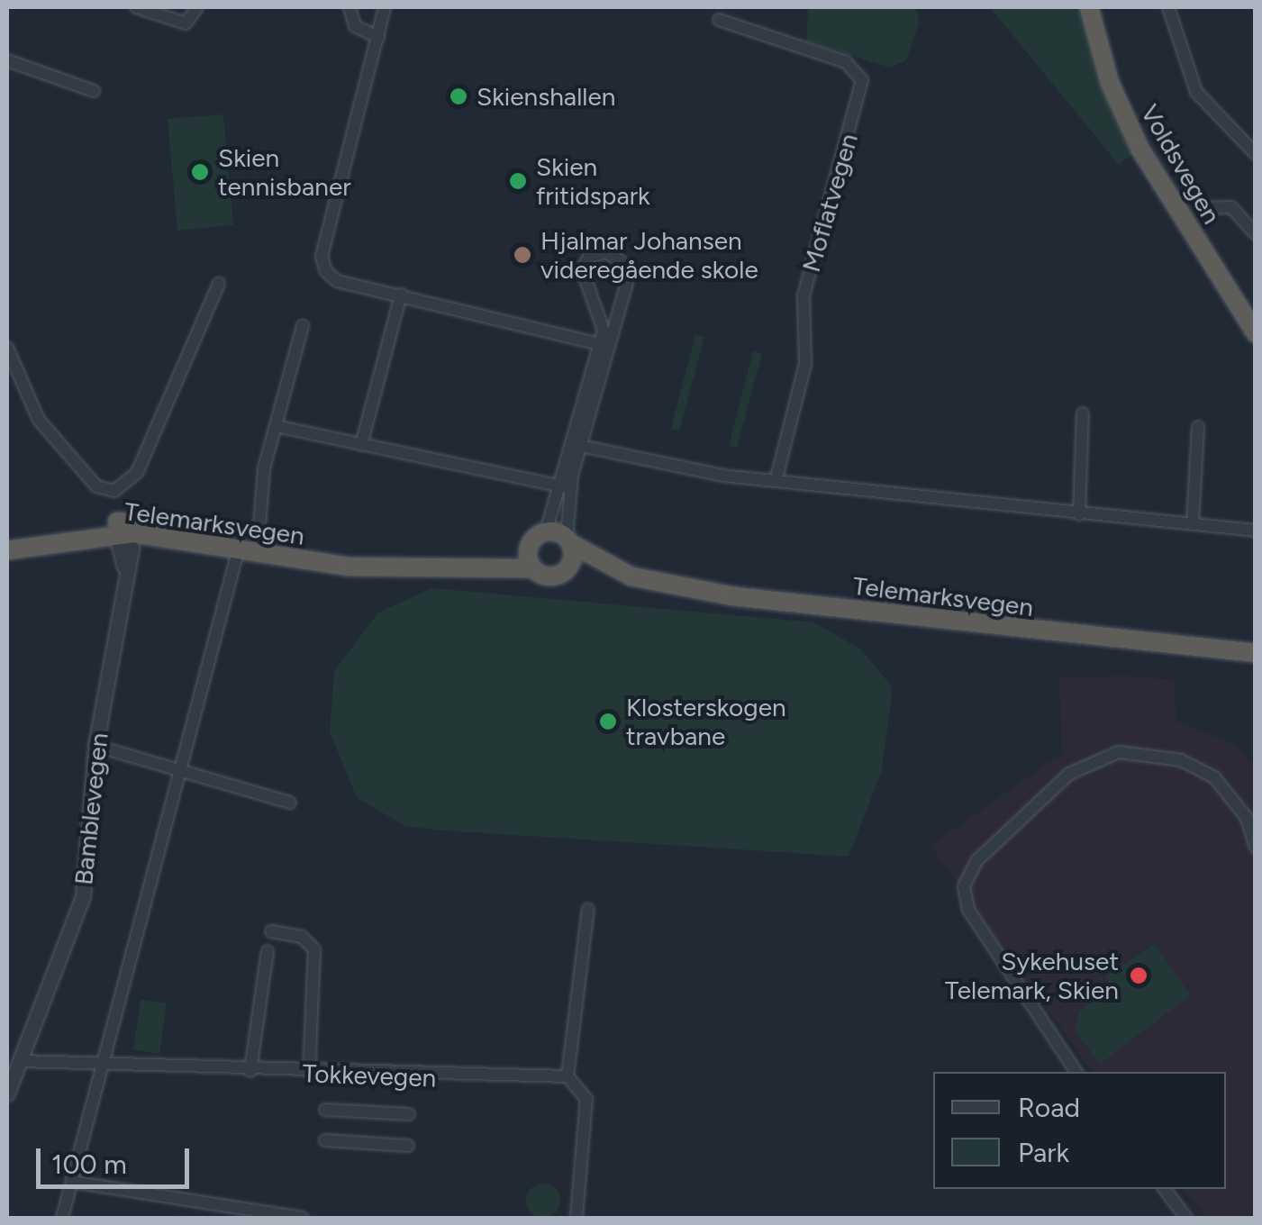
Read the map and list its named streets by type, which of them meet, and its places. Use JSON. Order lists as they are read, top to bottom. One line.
{"streets":{"highway":["Voldsvegen","Telemarksvegen"],"street":["Moflatvegen","Bamblevegen","Tokkevegen"]},"crossings":[["Telemarksvegen","Bamblevegen"],["Bamblevegen","Tokkevegen"]],"places":["Skienshallen","Skien tennisbaner","Skien fritidspark","Hjalmar Johansen videregående skole","Klosterskogen travbane","Sykehuset Telemark, Skien"],"legend":["Road","Park"],"scale_bar":"100 m"}
